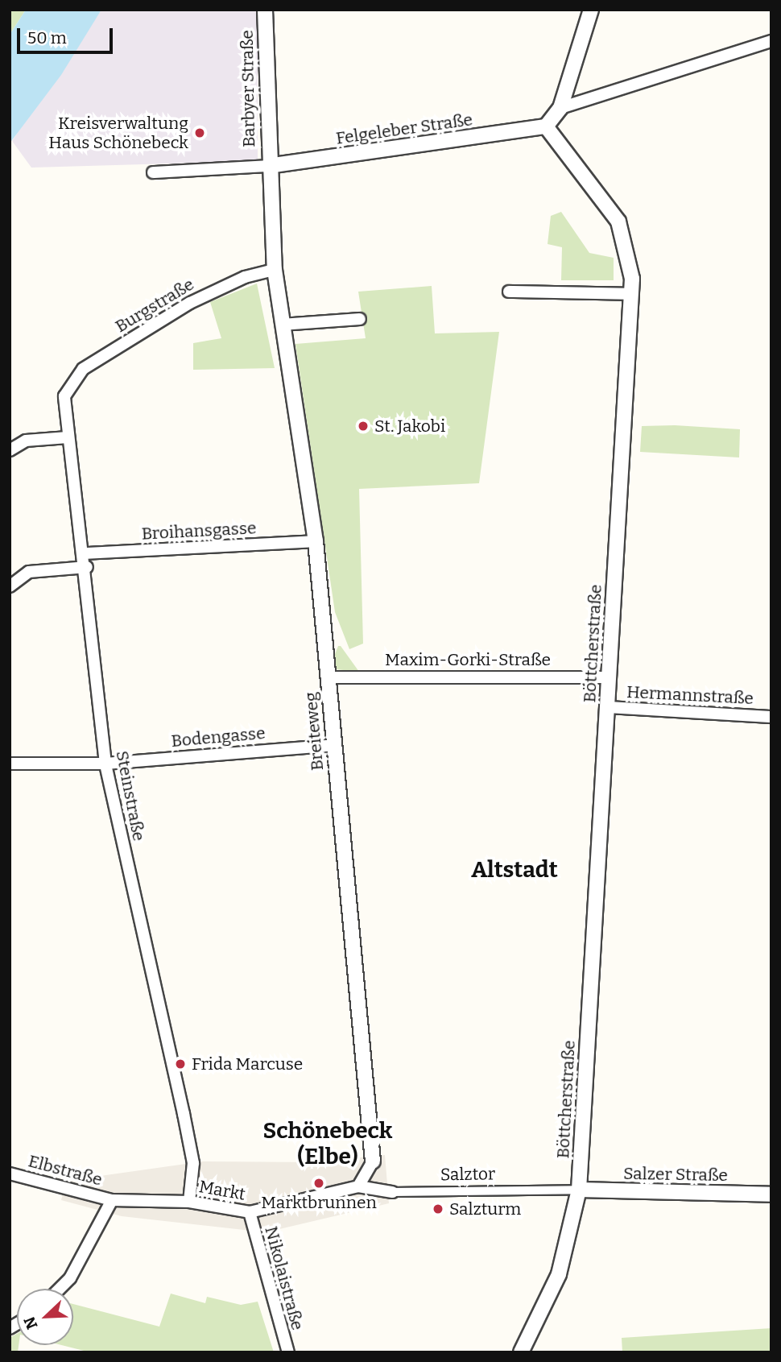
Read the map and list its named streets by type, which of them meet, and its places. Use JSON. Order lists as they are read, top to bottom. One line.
{"streets":{"street":["Barbyer Straße","Felgeleber Straße","Burgstraße","Broihansgasse","Böttcherstraße","Maxim-Gorki-Straße","Hermannstraße","Breiteweg","Bodengasse","Steinstraße","Elbstraße","Salztor","Salzer Straße","Markt","Nikolaistraße"]},"crossings":[["Barbyer Straße","Felgeleber Straße"],["Barbyer Straße","Burgstraße"],["Barbyer Straße","Breiteweg"],["Felgeleber Straße","Böttcherstraße"],["Burgstraße","Breiteweg"],["Burgstraße","Steinstraße"],["Broihansgasse","Breiteweg"],["Broihansgasse","Steinstraße"],["Böttcherstraße","Maxim-Gorki-Straße"],["Böttcherstraße","Hermannstraße"],["Böttcherstraße","Salztor"],["Böttcherstraße","Salzer Straße"],["Maxim-Gorki-Straße","Breiteweg"],["Breiteweg","Bodengasse"],["Breiteweg","Salztor"],["Breiteweg","Markt"],["Bodengasse","Steinstraße"],["Steinstraße","Markt"],["Elbstraße","Markt"],["Salztor","Salzer Straße"],["Salztor","Markt"],["Markt","Nikolaistraße"]],"districts":["Altstadt","Schönebeck (Elbe)"],"places":["Kreisverwaltung Haus Schönebeck","St. Jakobi","Frida Marcuse","Marktbrunnen","Salzturm"],"scale_bar":"50 m","north":"bottom left"}
